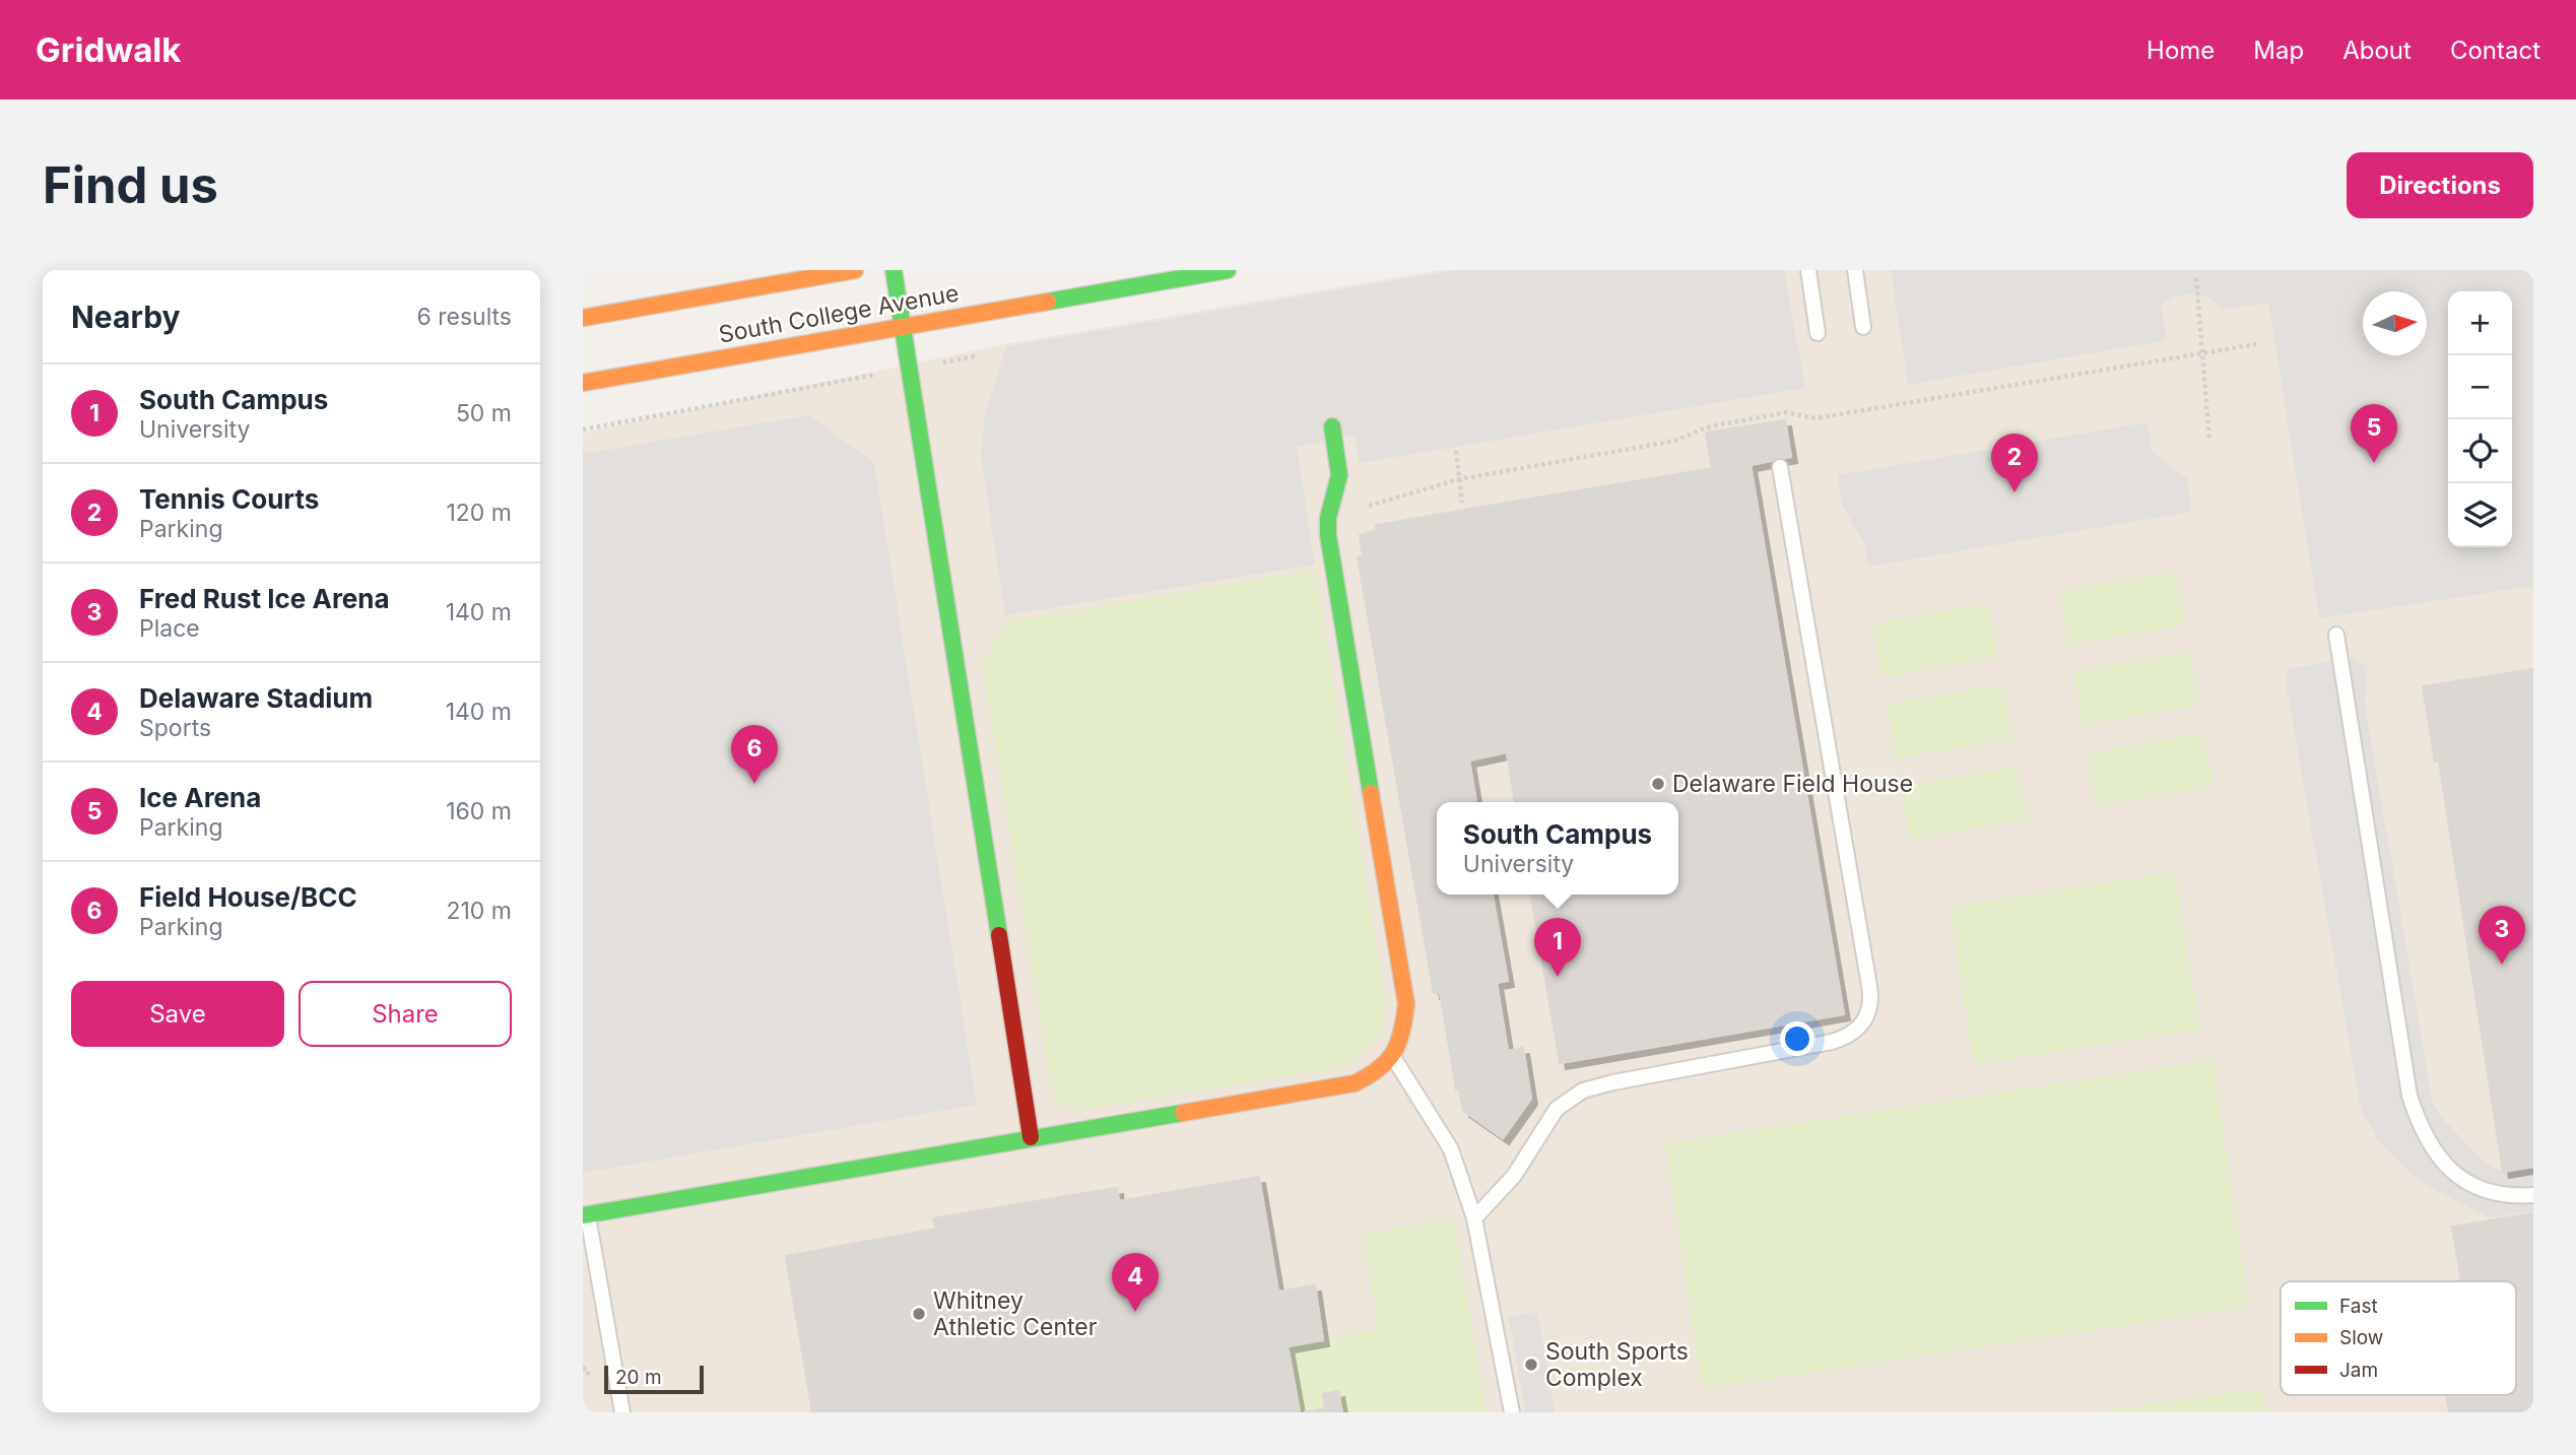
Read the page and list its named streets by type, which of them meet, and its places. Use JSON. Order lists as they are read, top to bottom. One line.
{"streets":{"street":["South College Avenue"]},"places":["Delaware Field House","Whitney Athletic Center","South Sports Complex"],"legend":["Fast","Slow","Jam"],"scale_bar":"20 m","north":"right","page":{"header":"Gridwalk","nav":["Home","Map","About","Contact"],"buttons":["Directions",["Save","Share"]],"title":"Find us","heading":["Nearby","6 results"],"map_buttons":["+","−"],"list":[{"mark":"1","name":"South Campus","note":"University","value":"50 m"},{"mark":"2","name":"Tennis Courts","note":"Parking","value":"120 m"},{"mark":"3","name":"Fred Rust Ice Arena","note":"Place","value":"140 m"},{"mark":"4","name":"Delaware Stadium","note":"Sports","value":"140 m"},{"mark":"5","name":"Ice Arena","note":"Parking","value":"160 m"},{"mark":"6","name":"Field House/BCC","note":"Parking","value":"210 m"}],"pins":["5","2","6","3","1","4"],"popup":["South Campus","University"],"scale":"20 m"}}
